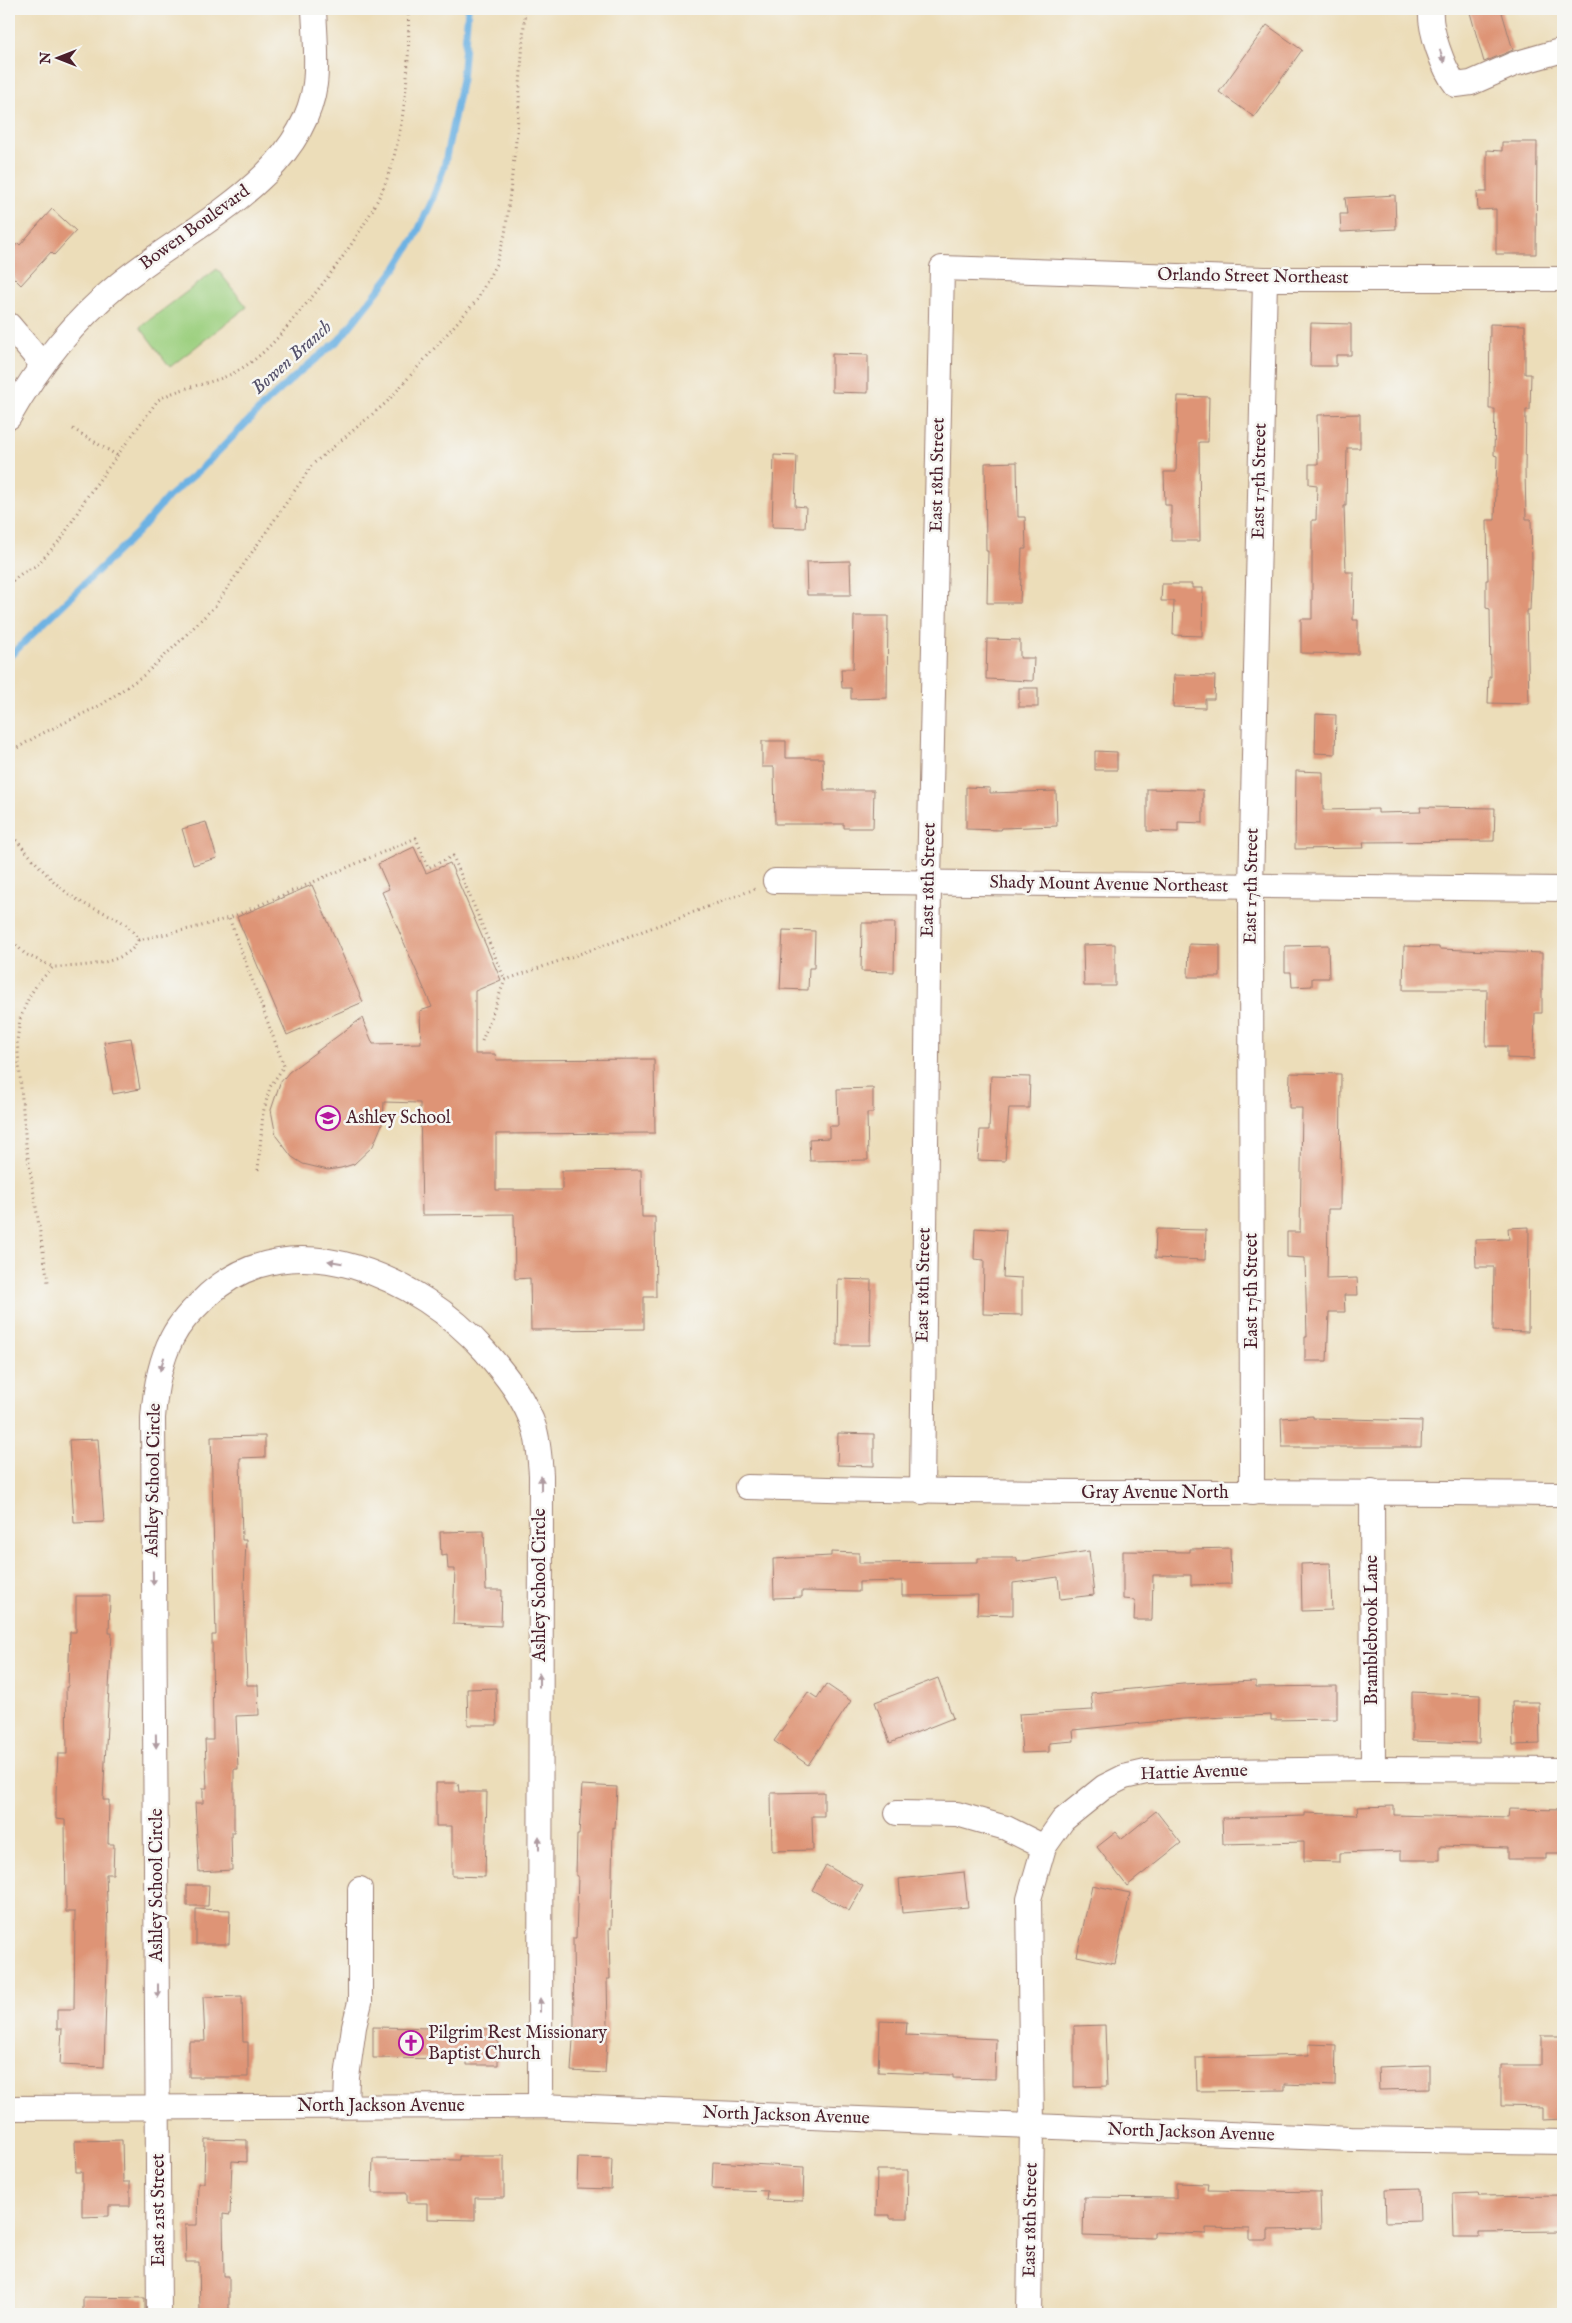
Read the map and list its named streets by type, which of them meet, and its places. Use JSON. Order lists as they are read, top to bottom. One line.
{"streets":{"street":["Bowen Boulevard","Orlando Street Northeast","East 18th Street","East 17th Street","Shady Mount Avenue Northeast","Ashley School Circle","Gray Avenue North","Bramblebrook Lane","Hattie Avenue","North Jackson Avenue","East 21st Street"]},"crossings":[["Orlando Street Northeast","East 18th Street"],["Orlando Street Northeast","East 17th Street"],["East 18th Street","Shady Mount Avenue Northeast"],["East 18th Street","Gray Avenue North"],["East 18th Street","Hattie Avenue"],["East 18th Street","North Jackson Avenue"],["East 17th Street","Shady Mount Avenue Northeast"],["East 17th Street","Gray Avenue North"],["Ashley School Circle","North Jackson Avenue"],["Ashley School Circle","East 21st Street"],["Gray Avenue North","Bramblebrook Lane"],["Bramblebrook Lane","Hattie Avenue"],["Hattie Avenue","North Jackson Avenue"],["North Jackson Avenue","East 21st Street"]],"water":["Bowen Branch"],"places":{"school or university":["Ashley School"],"church":["Pilgrim Rest Missionary Baptist Church"]},"north":"left"}
